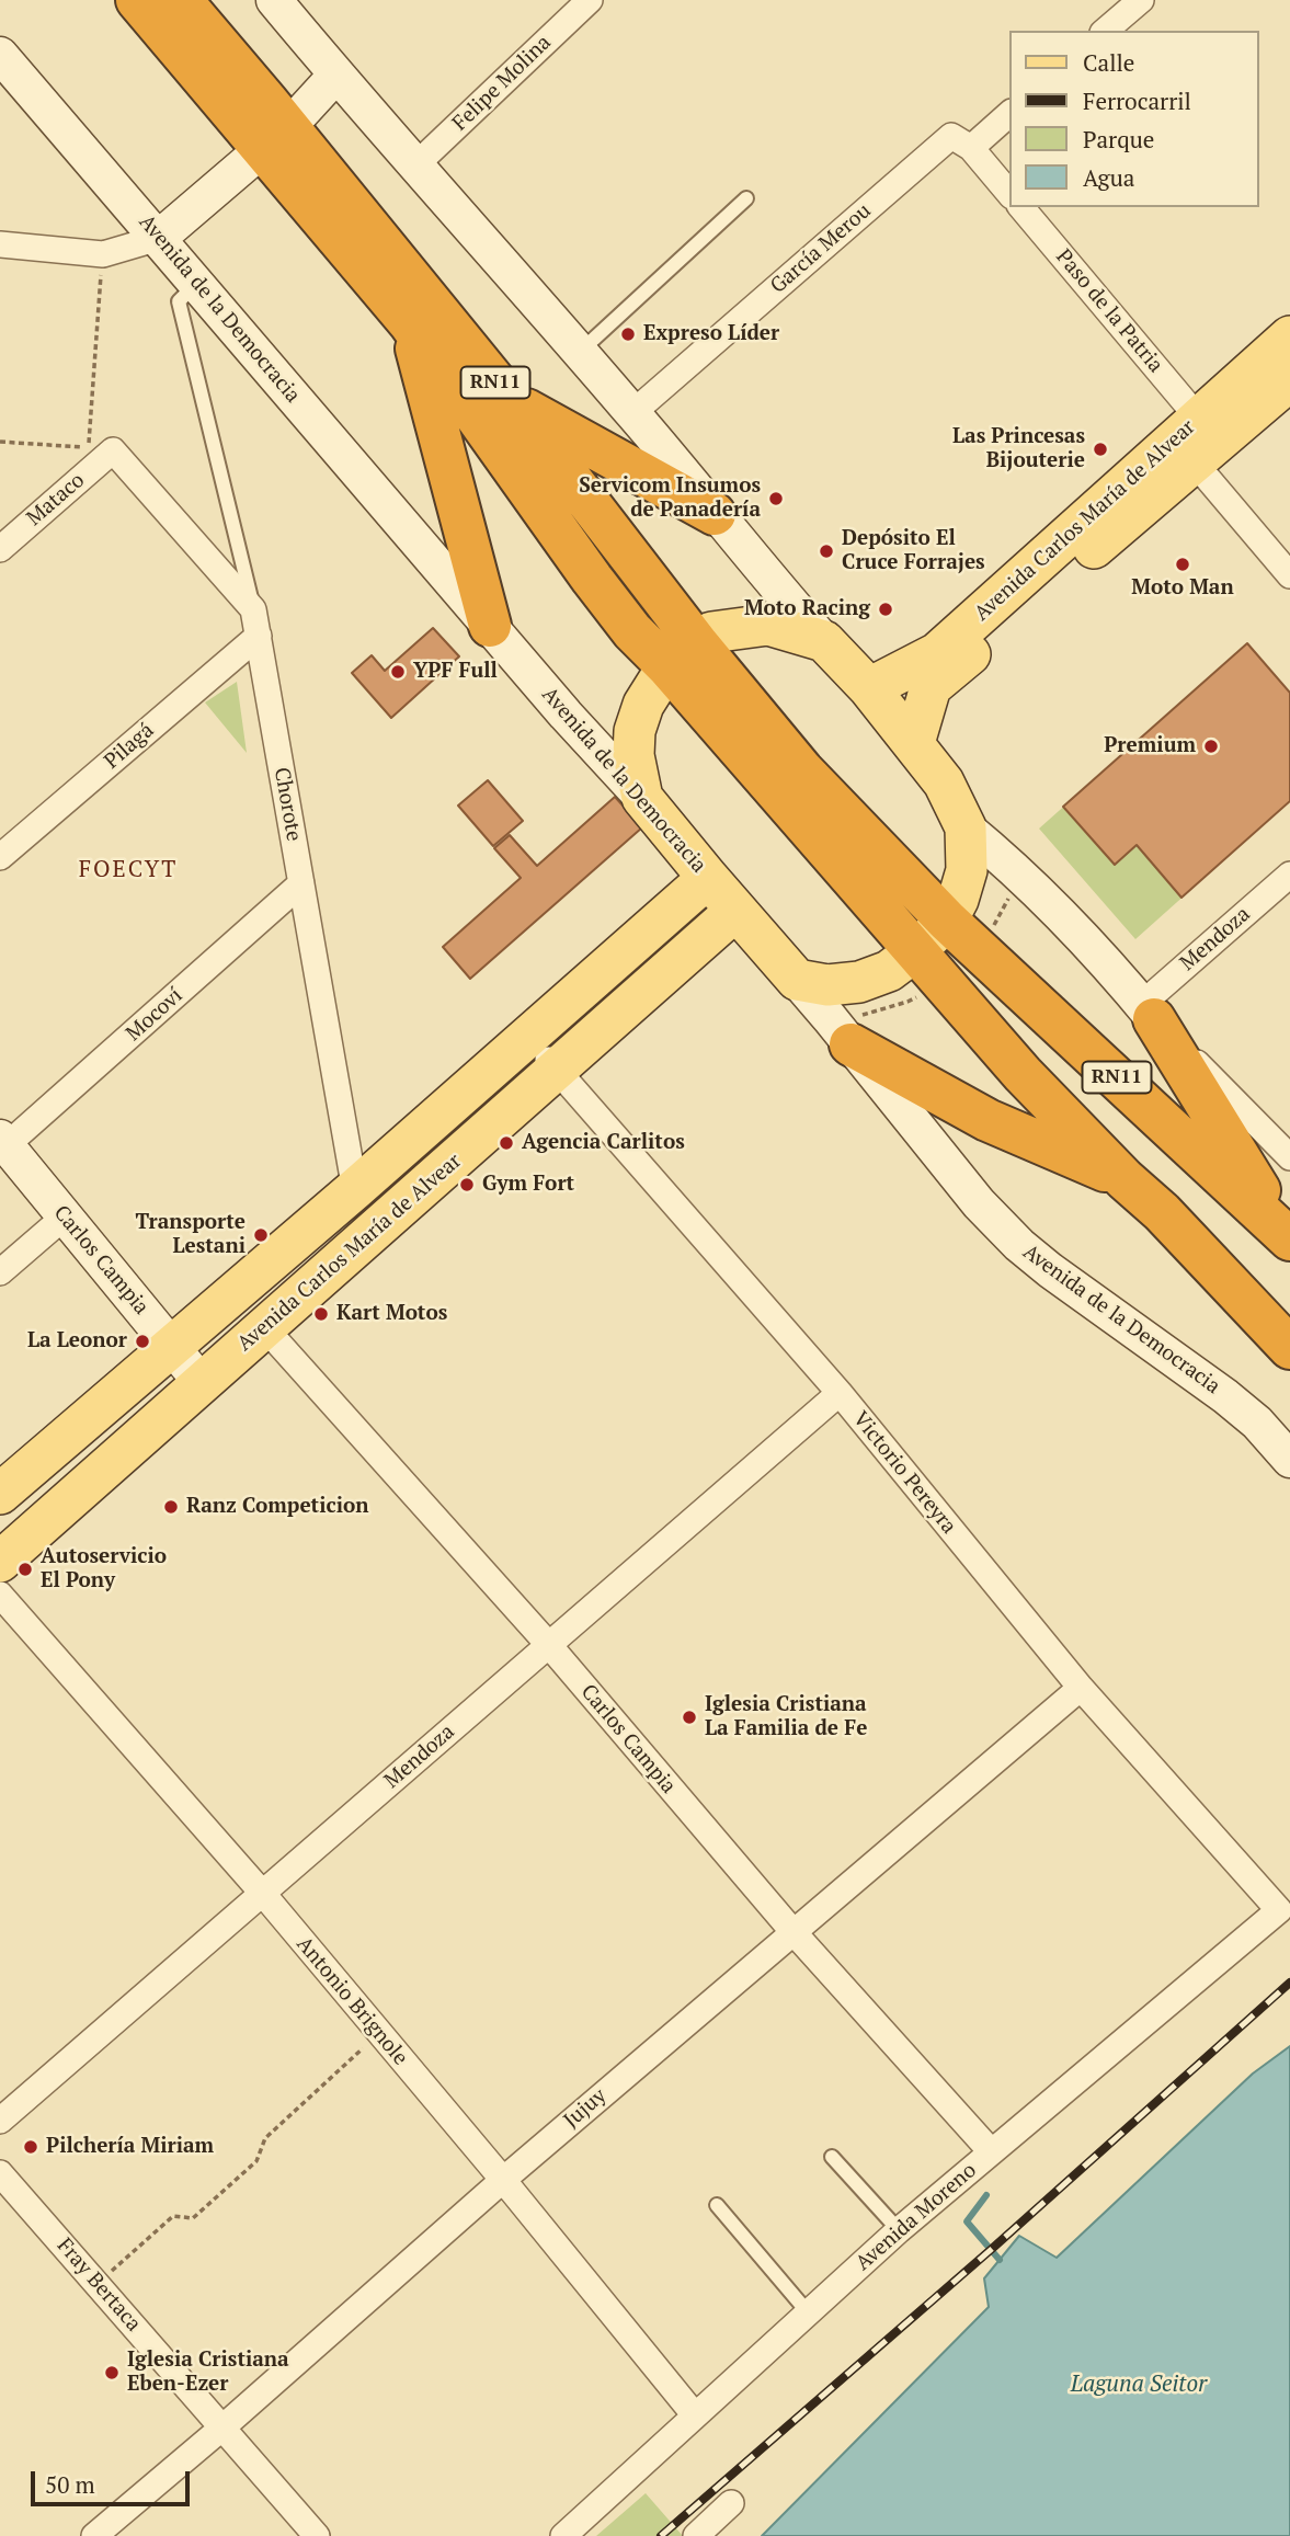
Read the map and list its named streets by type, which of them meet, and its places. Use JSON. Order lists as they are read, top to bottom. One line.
{"streets":{"highway":["RN11"],"main road":["Avenida de la Democracia","Avenida Carlos María de Alvear"],"street":["Felipe Molina","García Merou","Paso de la Patria","Mataco","Pilagá","Chorote","Mendoza","Mocoví","Carlos Campia","Victorio Pereyra","Antonio Brignole","Jujuy","Avenida Moreno","Fray Bertaca"]},"crossings":[["Avenida de la Democracia","Avenida Carlos María de Alvear"],["Paso de la Patria","Avenida Carlos María de Alvear"],["Mataco","Chorote"],["Avenida Carlos María de Alvear","Chorote"],["Avenida Carlos María de Alvear","Carlos Campia"],["Avenida Carlos María de Alvear","Victorio Pereyra"],["Pilagá","Chorote"],["Chorote","Mocoví"],["Mendoza","Carlos Campia"],["Mendoza","Victorio Pereyra"],["Mendoza","Antonio Brignole"],["Mocoví","Carlos Campia"],["Carlos Campia","Jujuy"],["Carlos Campia","Avenida Moreno"],["Victorio Pereyra","Jujuy"],["Victorio Pereyra","Avenida Moreno"],["Antonio Brignole","Jujuy"],["Antonio Brignole","Avenida Moreno"],["Jujuy","Fray Bertaca"]],"districts":["FOECYT"],"water":["Laguna Seitor"],"places":["Expreso Líder","Las Princesas Bijouterie","Servicom Insumos de Panadería","Depósito El Cruce Forrajes","Moto Man","Moto Racing","YPF Full","Premium","Agencia Carlitos","Gym Fort","Transporte Lestani","Kart Motos","La Leonor","Ranz Competicion","Autoservicio El Pony","Iglesia Cristiana La Familia de Fe","Pilchería Miriam","Iglesia Cristiana Eben-Ezer"],"legend":["Calle","Ferrocarril","Parque","Agua"],"scale_bar":"50 m"}
